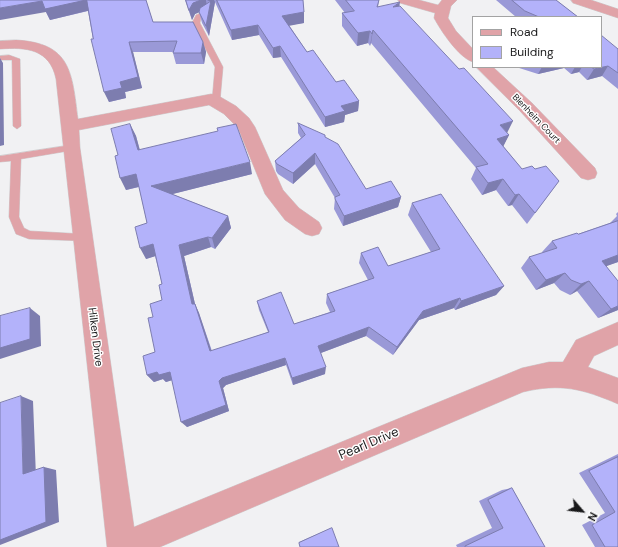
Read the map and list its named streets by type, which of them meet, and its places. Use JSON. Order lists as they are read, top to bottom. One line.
{"streets":{"street":["Blenheim Court","Hilken Drive","Pearl Drive"]},"crossings":[["Hilken Drive","Pearl Drive"]],"legend":["Road","Building"],"north":"bottom right"}
